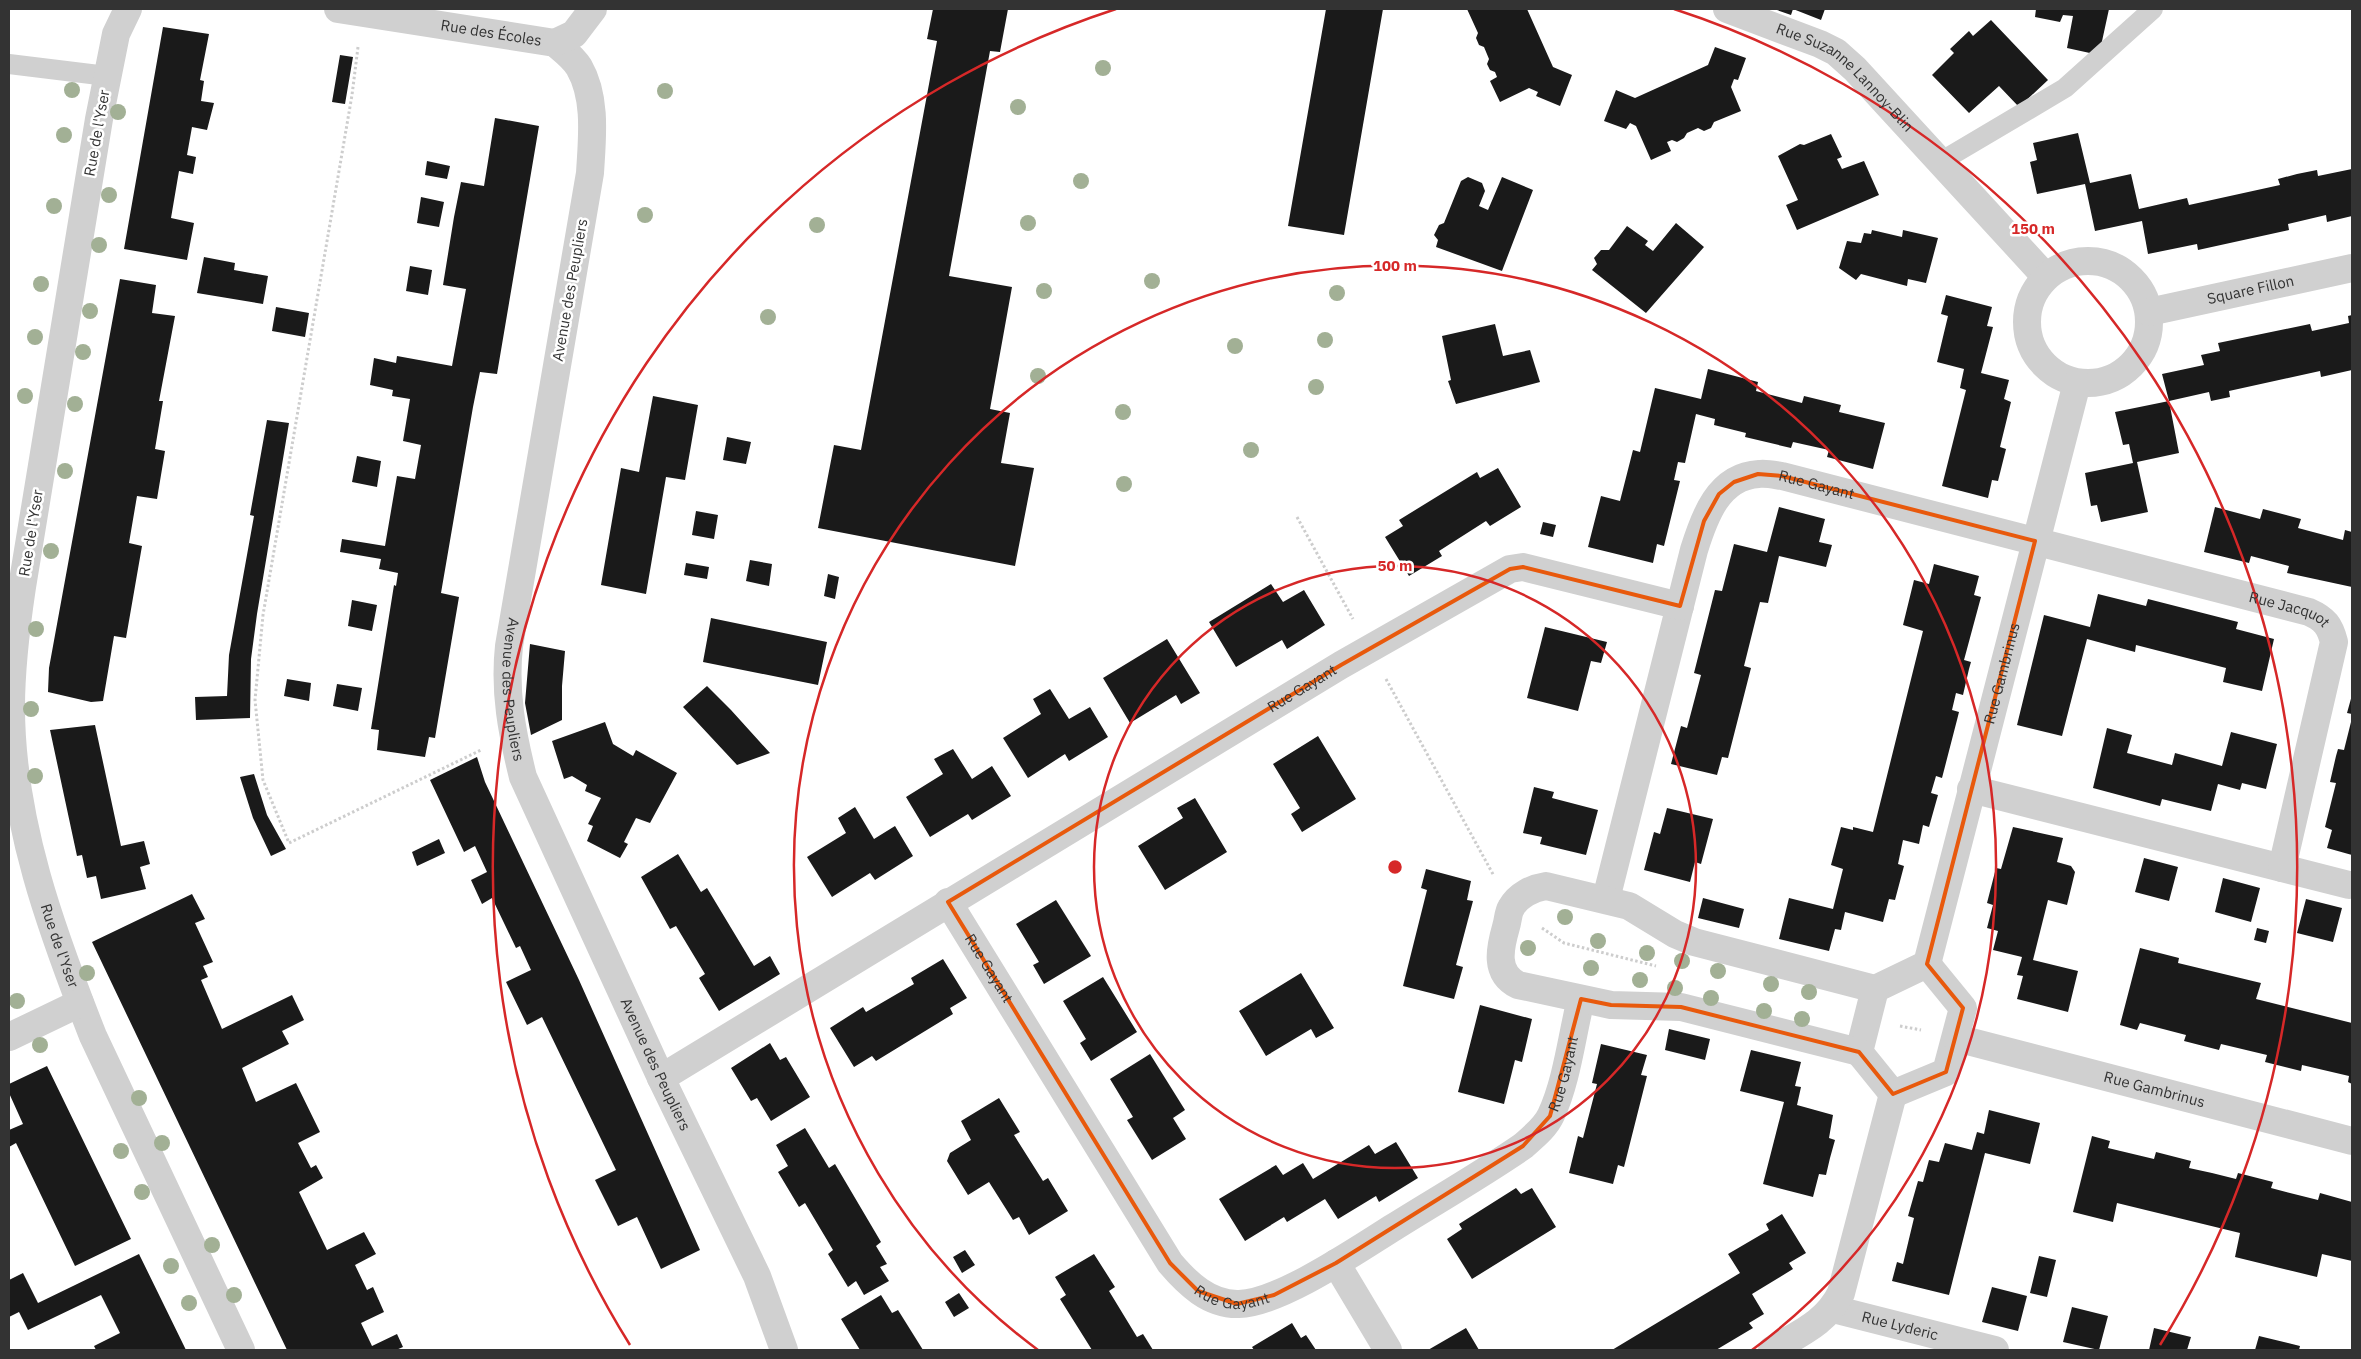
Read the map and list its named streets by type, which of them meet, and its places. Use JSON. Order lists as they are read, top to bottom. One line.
{"streets":{"street":["Rue des Écoles","Rue Suzanne Lannoy-Blin","Rue de l'Yser","Avenue des Peupliers","Square Fillon","Rue Gayant","Rue Jacquot","Rue Gambrinus","Rue Lyderic"]},"crossings":[["Rue des Écoles","Avenue des Peupliers"],["Avenue des Peupliers","Rue Gayant"],["Square Fillon","Rue Gambrinus"],["Rue Gayant","Rue Jacquot"],["Rue Gayant","Rue Gambrinus"],["Rue Jacquot","Rue Gambrinus"]],"rings":["150 m","100 m","50 m"]}
